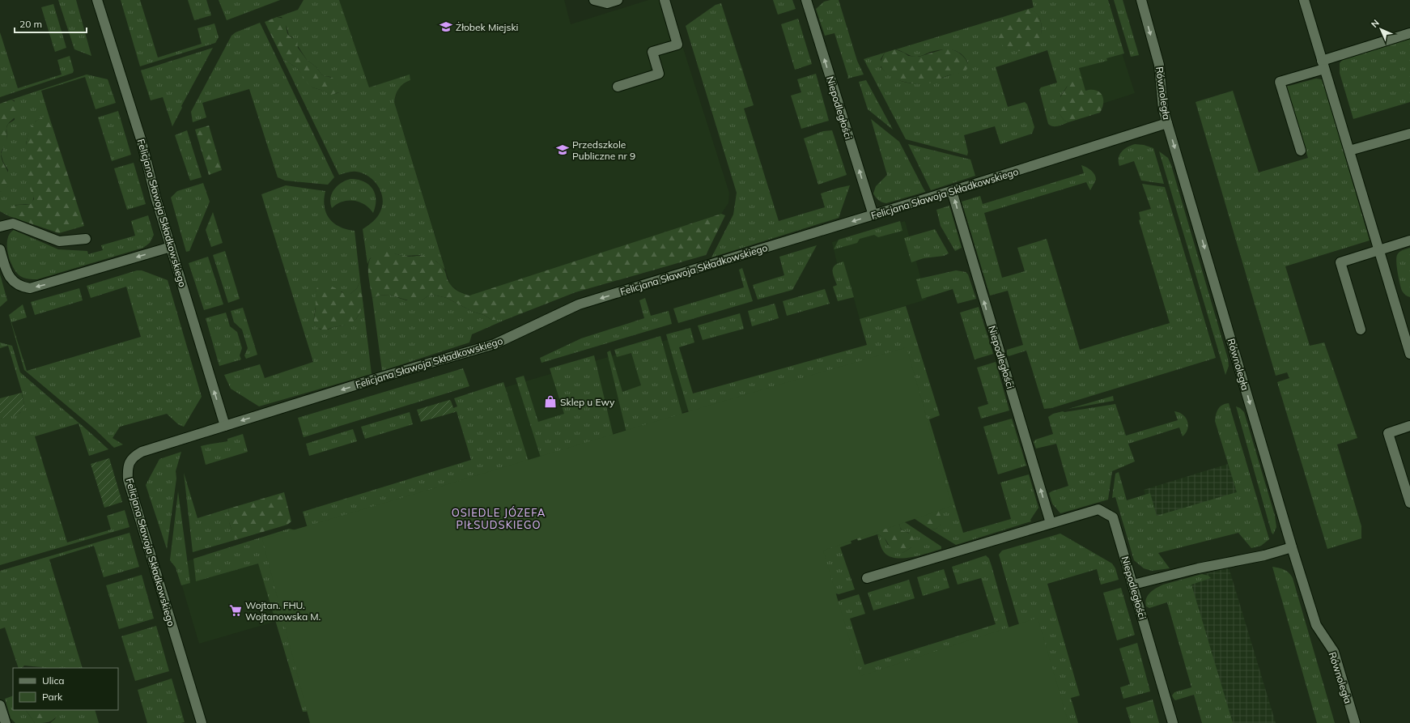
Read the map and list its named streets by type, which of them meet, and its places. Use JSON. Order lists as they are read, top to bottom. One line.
{"streets":{"street":["Równoległa","Niepodległości","Felicjana Sławoja Składkowskiego"]},"crossings":[["Równoległa","Felicjana Sławoja Składkowskiego"],["Niepodległości","Felicjana Sławoja Składkowskiego"]],"one_way":["Równoległa","Niepodległości","Felicjana Sławoja Składkowskiego"],"districts":["OSIEDLE JÓZEFA PIŁSUDSKIEGO"],"places":{"school or university":["Żłobek Miejski","Przedszkole Publiczne nr 9"],"shop":["Sklep u Ewy"],"supermarket":["Wojtan. FHU. Wojtanowska M."]},"legend":["Ulica","Park"],"scale_bar":"20 m","north":"top left"}
